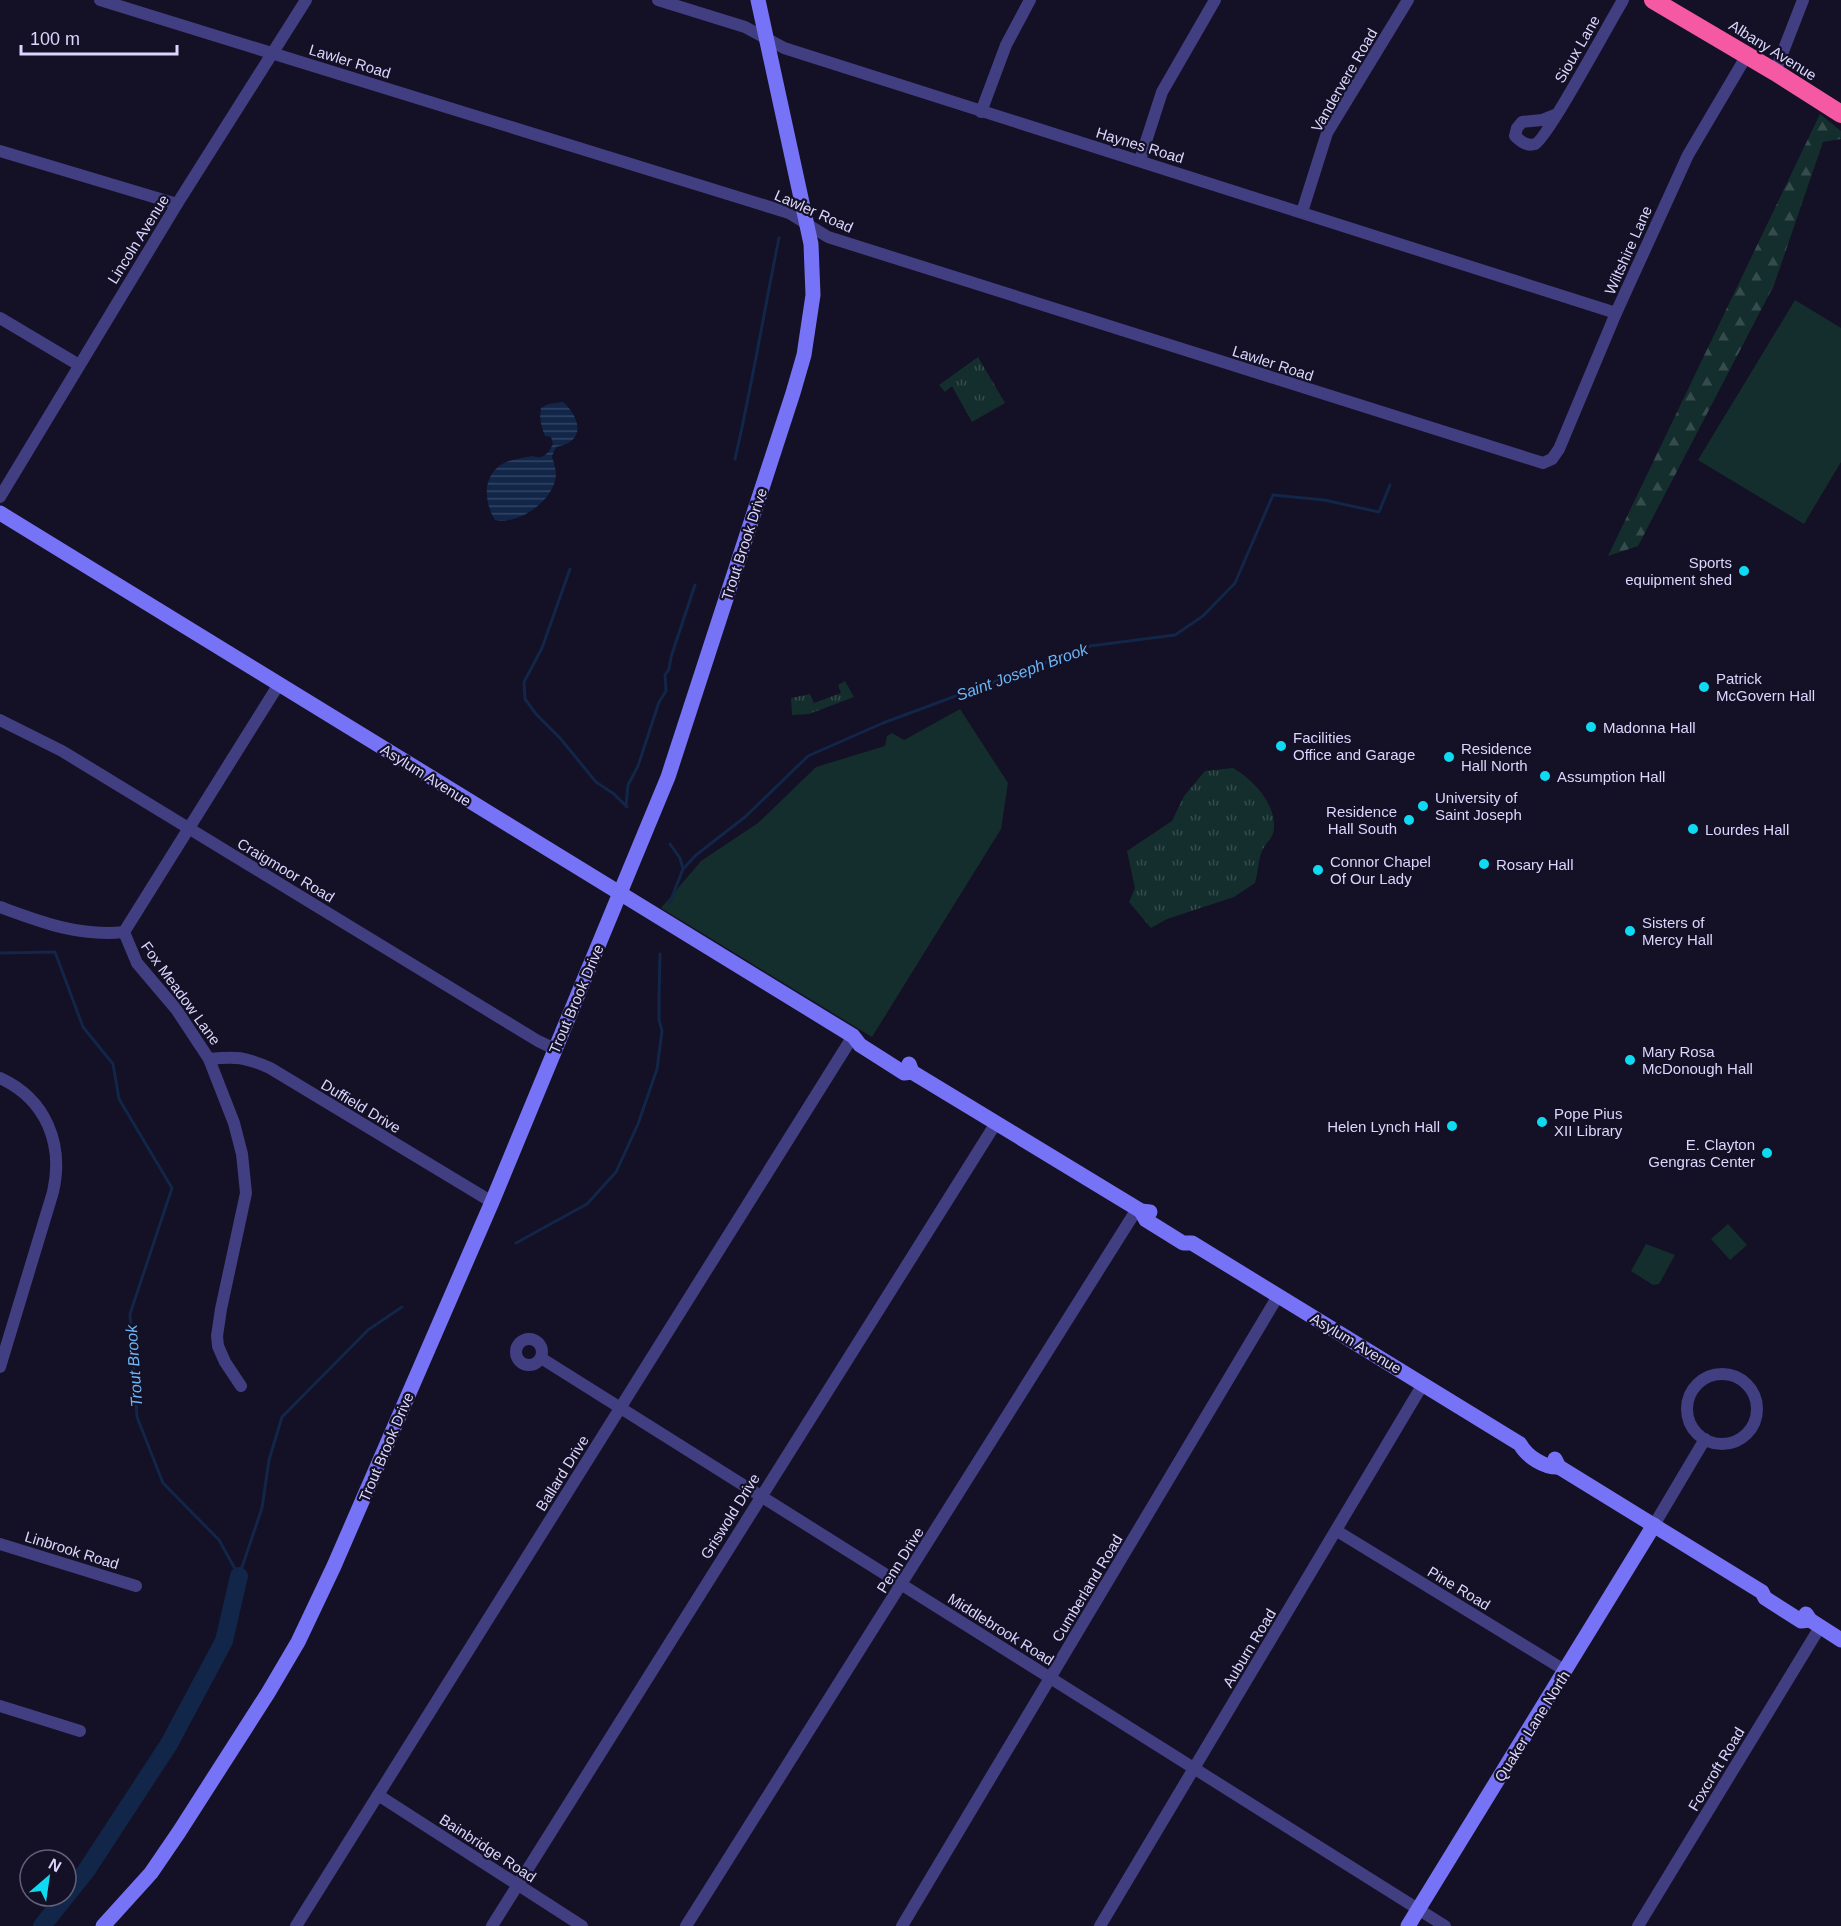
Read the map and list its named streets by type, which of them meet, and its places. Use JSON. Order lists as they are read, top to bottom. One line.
{"streets":{"highway":["Albany Avenue"],"main road":["Trout Brook Drive","Asylum Avenue","Quaker Lane North"],"street":["Sioux Lane","Lawler Road","Vandervere Road","Haynes Road","Lincoln Avenue","Wiltshire Lane","Craigmoor Road","Fox Meadow Lane","Duffield Drive","Ballard Drive","Griswold Drive","Linbrook Road","Penn Drive","Cumberland Road","Pine Road","Middlebrook Road","Auburn Road","Foxcroft Road","Bainbridge Road"]},"crossings":[["Albany Avenue","Wiltshire Lane"],["Lawler Road","Lincoln Avenue"],["Lawler Road","Wiltshire Lane"],["Lawler Road","Trout Brook Drive"],["Vandervere Road","Haynes Road"],["Haynes Road","Wiltshire Lane"],["Haynes Road","Trout Brook Drive"],["Trout Brook Drive","Asylum Avenue"],["Trout Brook Drive","Craigmoor Road"],["Trout Brook Drive","Duffield Drive"],["Asylum Avenue","Fox Meadow Lane"],["Asylum Avenue","Ballard Drive"],["Asylum Avenue","Griswold Drive"],["Asylum Avenue","Penn Drive"],["Asylum Avenue","Cumberland Road"],["Asylum Avenue","Auburn Road"],["Asylum Avenue","Quaker Lane North"],["Asylum Avenue","Foxcroft Road"],["Craigmoor Road","Fox Meadow Lane"],["Fox Meadow Lane","Duffield Drive"],["Ballard Drive","Middlebrook Road"],["Ballard Drive","Bainbridge Road"],["Griswold Drive","Middlebrook Road"],["Griswold Drive","Bainbridge Road"],["Penn Drive","Middlebrook Road"],["Cumberland Road","Middlebrook Road"],["Pine Road","Auburn Road"],["Pine Road","Quaker Lane North"],["Middlebrook Road","Auburn Road"],["Middlebrook Road","Quaker Lane North"]],"water":["Saint Joseph Brook","Trout Brook"],"places":["Sports equipment shed","Patrick McGovern Hall","Madonna Hall","Facilities Office and Garage","Residence Hall North","Assumption Hall","University of Saint Joseph","Residence Hall South","Lourdes Hall","Rosary Hall","Connor Chapel Of Our Lady","Sisters of Mercy Hall","Mary Rosa McDonough Hall","Pope Pius XII Library","Helen Lynch Hall","E. Clayton Gengras Center"],"scale_bar":"100 m","north":"top right"}
